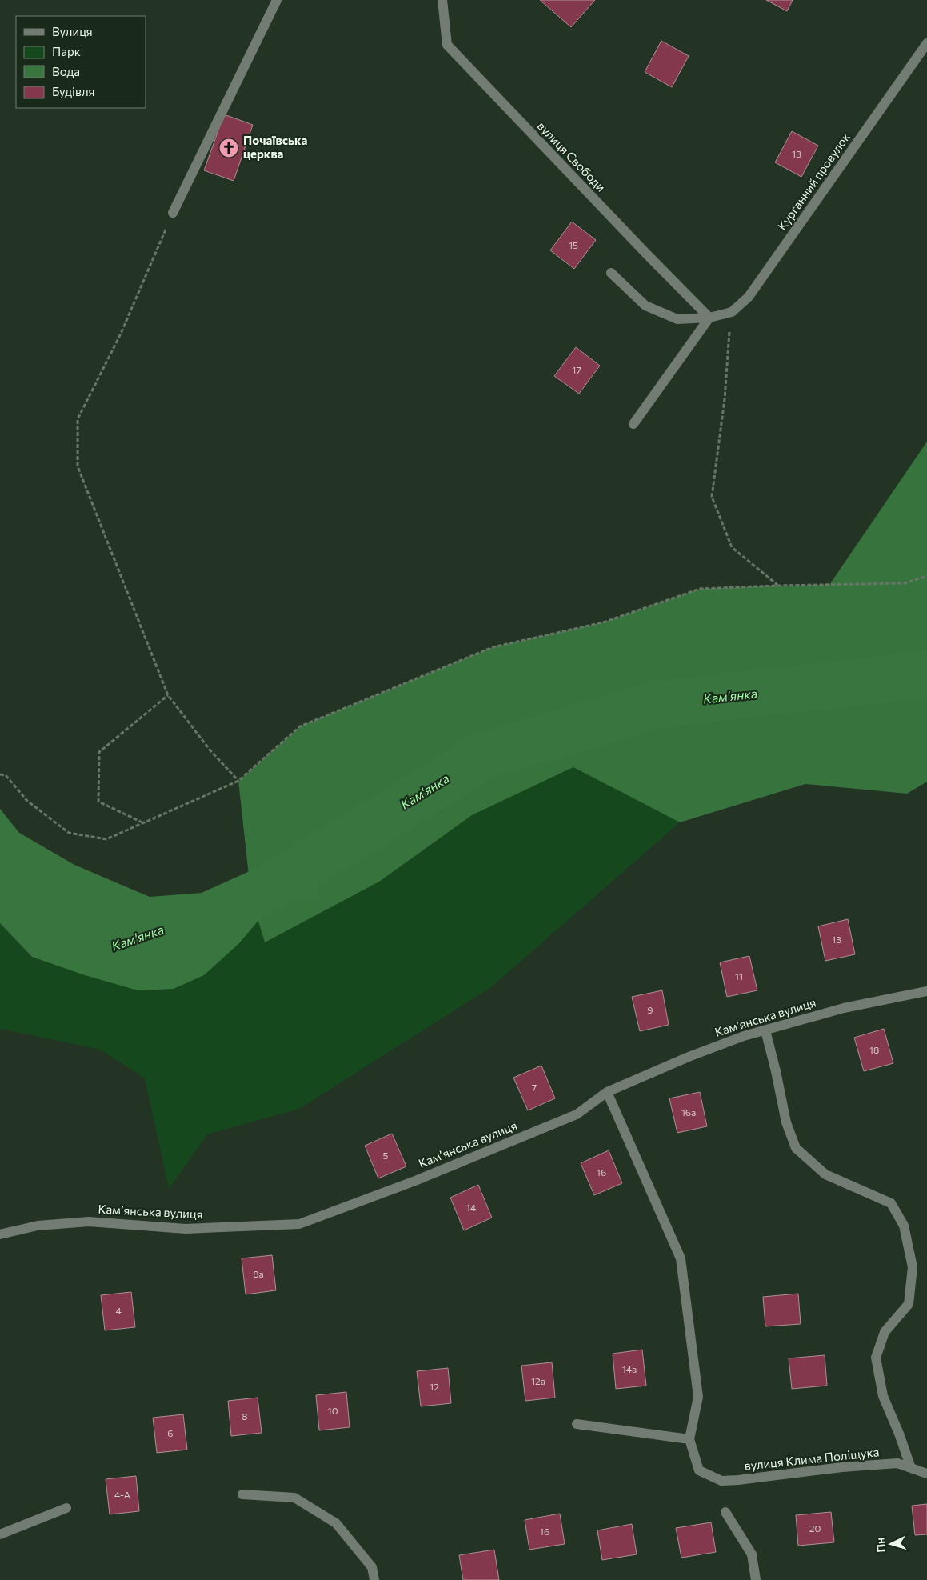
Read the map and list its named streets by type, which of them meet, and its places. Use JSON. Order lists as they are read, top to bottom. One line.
{"streets":{"street":["вулиця Свободи","Курганний провулок","Камʼянська вулиця","вулиця Клима Поліщука"]},"crossings":[["вулиця Свободи","Курганний провулок"]],"water":["Кам'янка"],"places":{"church":["Почаївська церква"]},"house_numbers":["13","15","17","13","11","9","18","7","16а","5","16","14","8а","4","14а","12а","12","10","8","6","4-А","20","16"],"legend":["Вулиця","Парк","Вода","Будівля"],"north":"left"}
